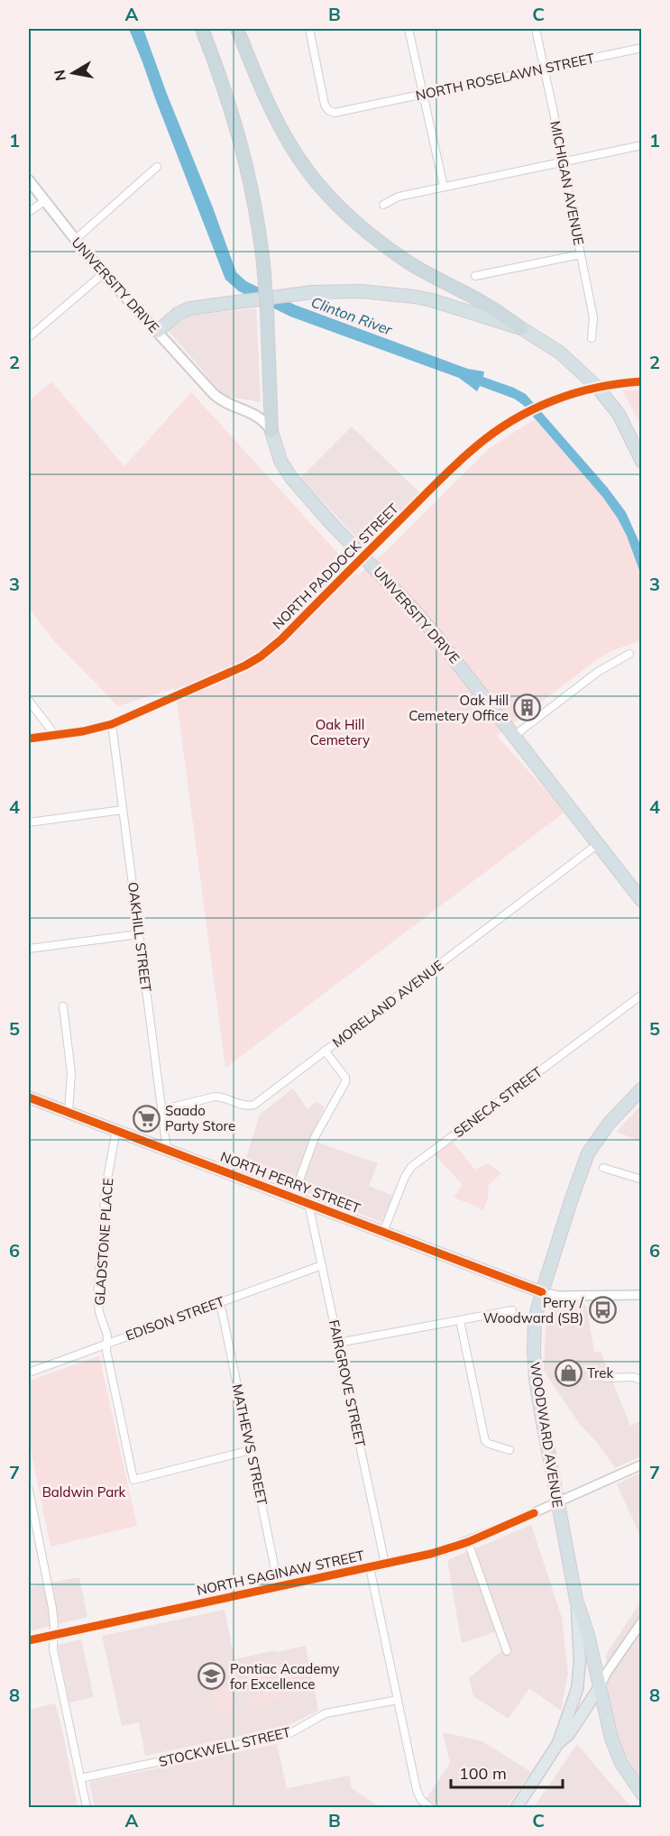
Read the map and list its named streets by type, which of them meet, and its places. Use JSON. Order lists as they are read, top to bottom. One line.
{"streets":{"highway":["UNIVERSITY DRIVE","WOODWARD AVENUE"],"main road":["NORTH PERRY STREET"],"street":["NORTH ROSELAWN STREET","MICHIGAN AVENUE","NORTH PADDOCK STREET","OAKHILL STREET","MORELAND AVENUE","SENECA STREET","GLADSTONE PLACE","EDISON STREET","FAIRGROVE STREET","MATHEWS STREET","NORTH SAGINAW STREET","STOCKWELL STREET"]},"crossings":[["NORTH ROSELAWN STREET","MICHIGAN AVENUE"],["UNIVERSITY DRIVE","NORTH PADDOCK STREET"],["UNIVERSITY DRIVE","MORELAND AVENUE"],["NORTH PADDOCK STREET","OAKHILL STREET"],["OAKHILL STREET","MORELAND AVENUE"],["OAKHILL STREET","NORTH PERRY STREET"],["SENECA STREET","NORTH PERRY STREET"],["NORTH PERRY STREET","GLADSTONE PLACE"],["NORTH PERRY STREET","FAIRGROVE STREET"],["NORTH PERRY STREET","WOODWARD AVENUE"],["GLADSTONE PLACE","EDISON STREET"],["GLADSTONE PLACE","MATHEWS STREET"],["EDISON STREET","FAIRGROVE STREET"],["EDISON STREET","MATHEWS STREET"],["FAIRGROVE STREET","NORTH SAGINAW STREET"],["WOODWARD AVENUE","NORTH SAGINAW STREET"],["MATHEWS STREET","NORTH SAGINAW STREET"]],"water":["Clinton River"],"parks":["Oak Hill Cemetery","Baldwin Park"],"places":{"building":["Oak Hill Cemetery Office"],"supermarket":["Saado Party Store"],"bus stop":["Perry / Woodward (SB)"],"shop":["Trek"],"school or university":["Pontiac Academy for Excellence"]},"scale_bar":"100 m","north":"left","grid":{"columns":["A","B","C"],"rows":["1","2","3","4","5","6","7","8"]}}
